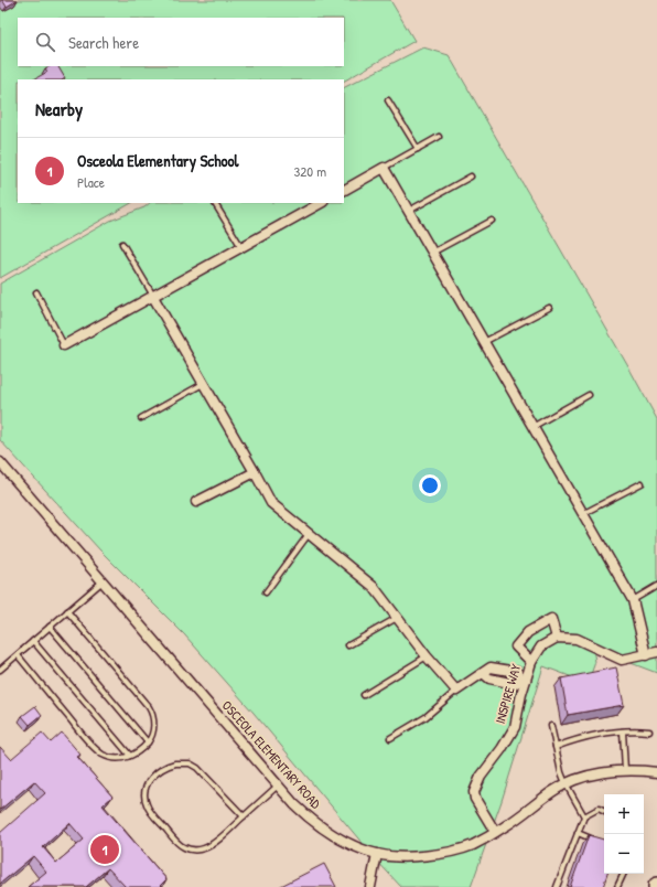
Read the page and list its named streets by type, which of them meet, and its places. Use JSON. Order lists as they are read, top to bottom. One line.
{"streets":{"street":["INSPIRE WAY","OSCEOLA ELEMENTARY ROAD"]},"crossings":[["INSPIRE WAY","OSCEOLA ELEMENTARY ROAD"]],"page":{"search":"Search here","heading":"Nearby","list":[{"mark":"1","name":"Osceola Elementary School","note":"Place","value":"320 m"}],"map_buttons":["+","−"],"pins":"1"}}
